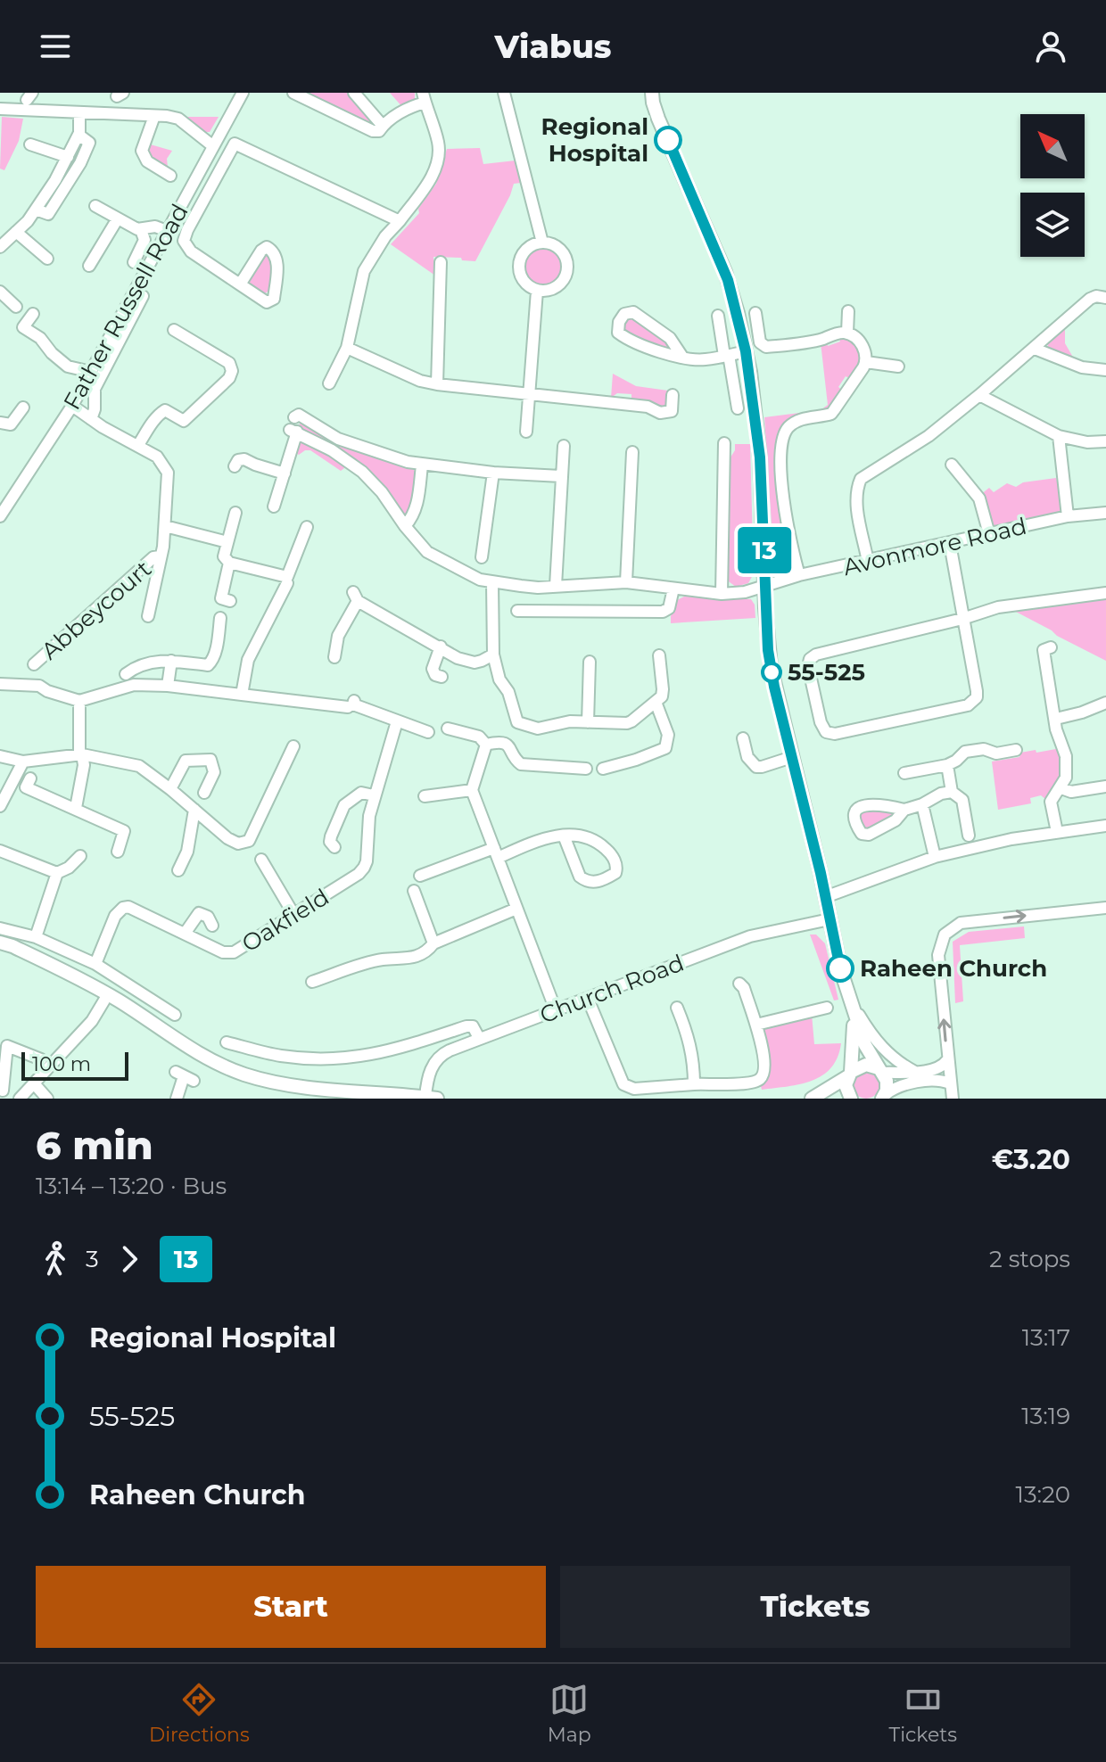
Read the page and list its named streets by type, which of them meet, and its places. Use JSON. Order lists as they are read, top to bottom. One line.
{"streets":{"street":["Father Russell Road","Avonmore Road","Abbeycourt","Oakfield","Church Road"]},"crossings":[["Father Russell Road","Abbeycourt"]],"places":["Regional Hospital","55-525","Raheen Church"],"lines":["bus line 13"],"scale_bar":"100 m","north":"top left","page":{"header":"Viabus","on_map":"13","scale":"100 m","heading":["6 min","13:14 – 13:20 · Bus","€3.20"],"legs":["3","13","2 stops"],"list":[{"name":"Regional Hospital","value":"13:17"},{"name":"55-525","value":"13:19"},{"name":"Raheen Church","value":"13:20"}],"buttons":["Start","Tickets"],"tabs":["Directions","Map","Tickets"]}}
